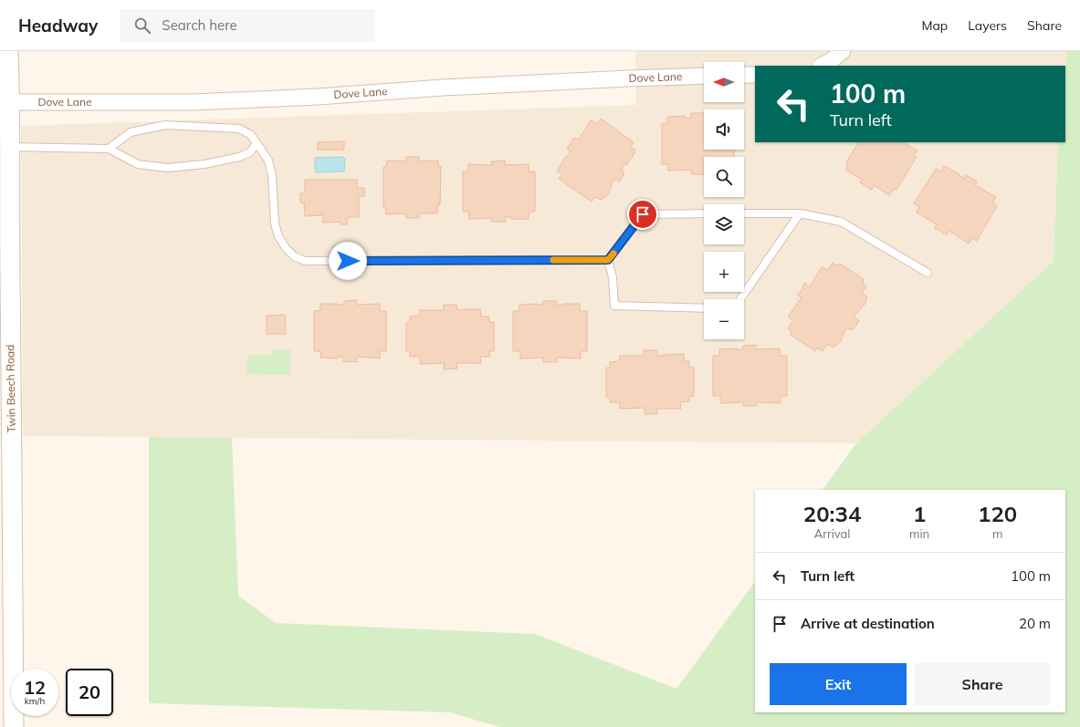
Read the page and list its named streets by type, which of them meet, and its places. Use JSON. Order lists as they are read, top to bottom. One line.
{"streets":{"street":["Dove Lane","Twin Beech Road"]},"crossings":[["Dove Lane","Twin Beech Road"]],"north":"left","page":{"header":"Headway","search":"Search here","nav":["Map","Layers","Share"],"map_buttons":["+","−"],"turn":["100 m","Turn left"],"eta":["20:34","Arrival","1","min","120","m"],"list":[{"name":"Turn left","value":"100 m"},{"name":"Arrive at destination","value":"20 m"}],"buttons":["Exit","Share"],"speed":"12 km/h","limit":"20"}}
